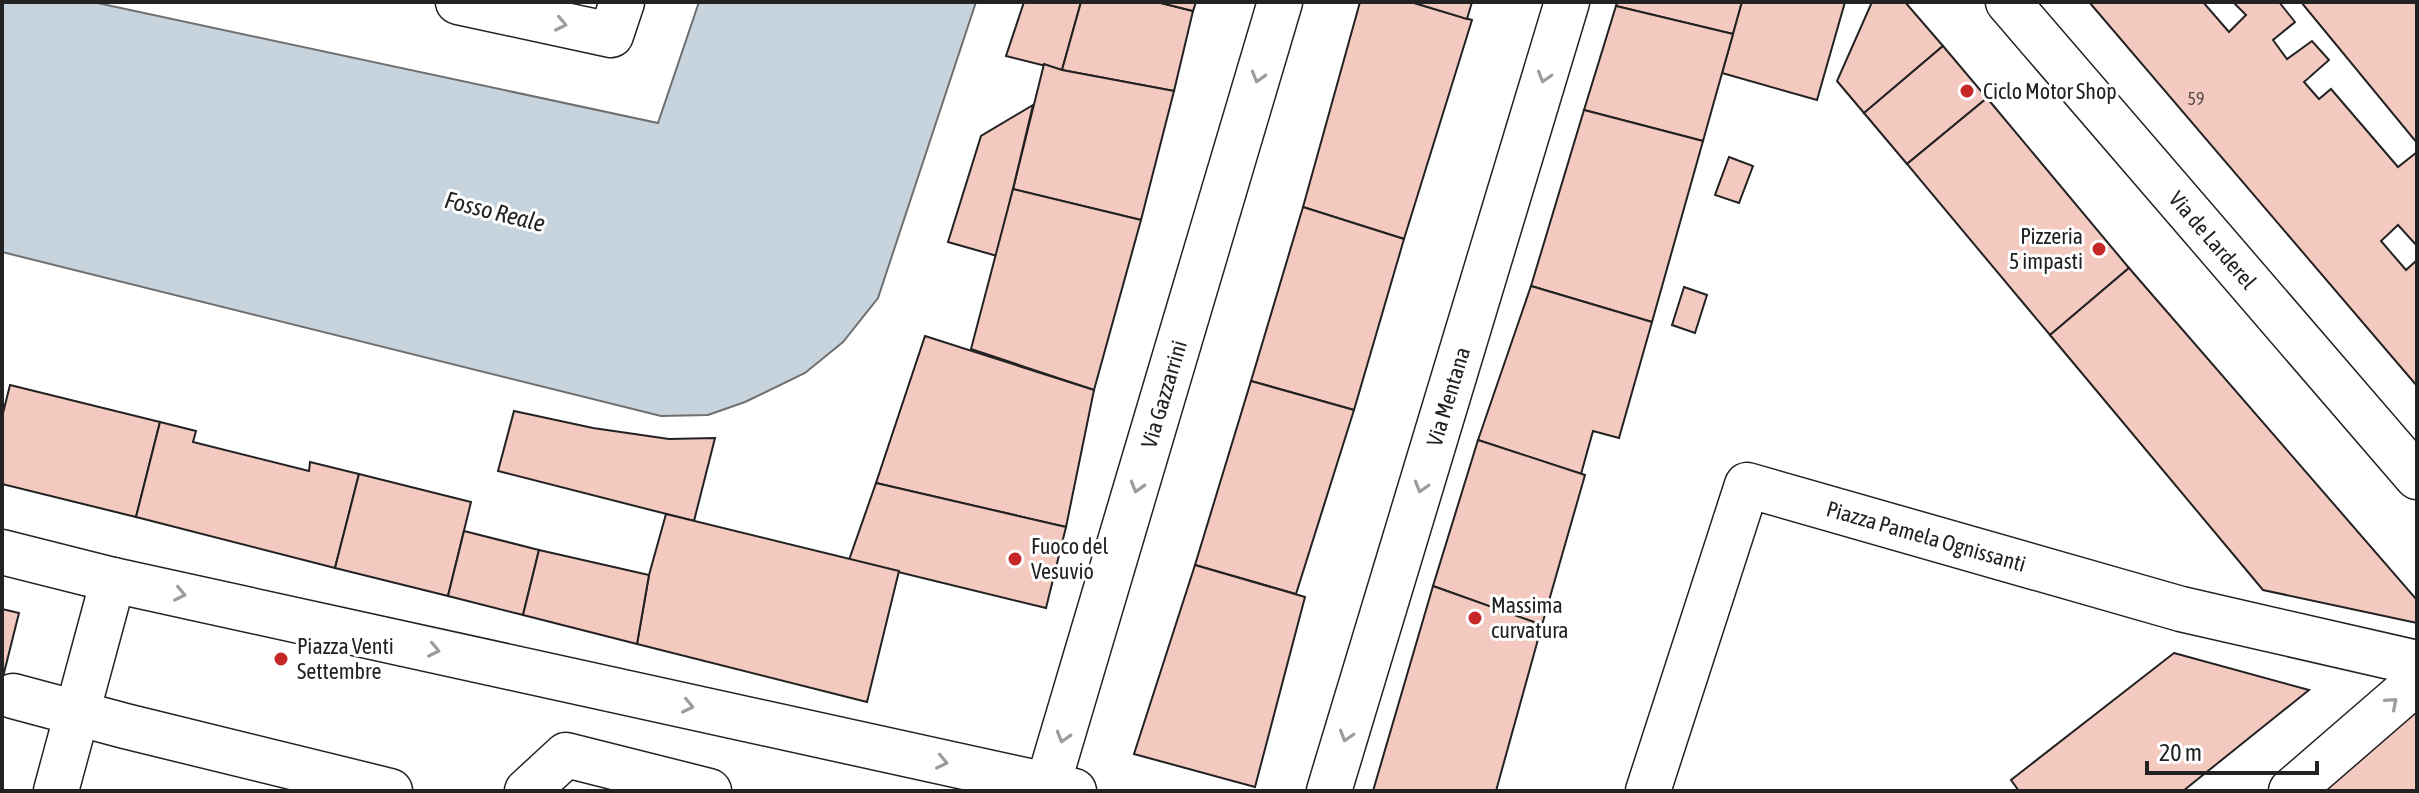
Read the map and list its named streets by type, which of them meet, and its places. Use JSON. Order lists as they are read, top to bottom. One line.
{"streets":{"street":["Via de Larderel","Via Gazzarrini","Via Mentana","Piazza Pamela Ognissanti"]},"one_way":["Via Gazzarrini","Via Mentana"],"water":["Fosso Reale"],"places":["Ciclo Motor Shop","Pizzeria 5 impasti","Fuoco del Vesuvio","Massima curvatura","Piazza Venti Settembre"],"house_numbers":["59"],"scale_bar":"20 m"}
